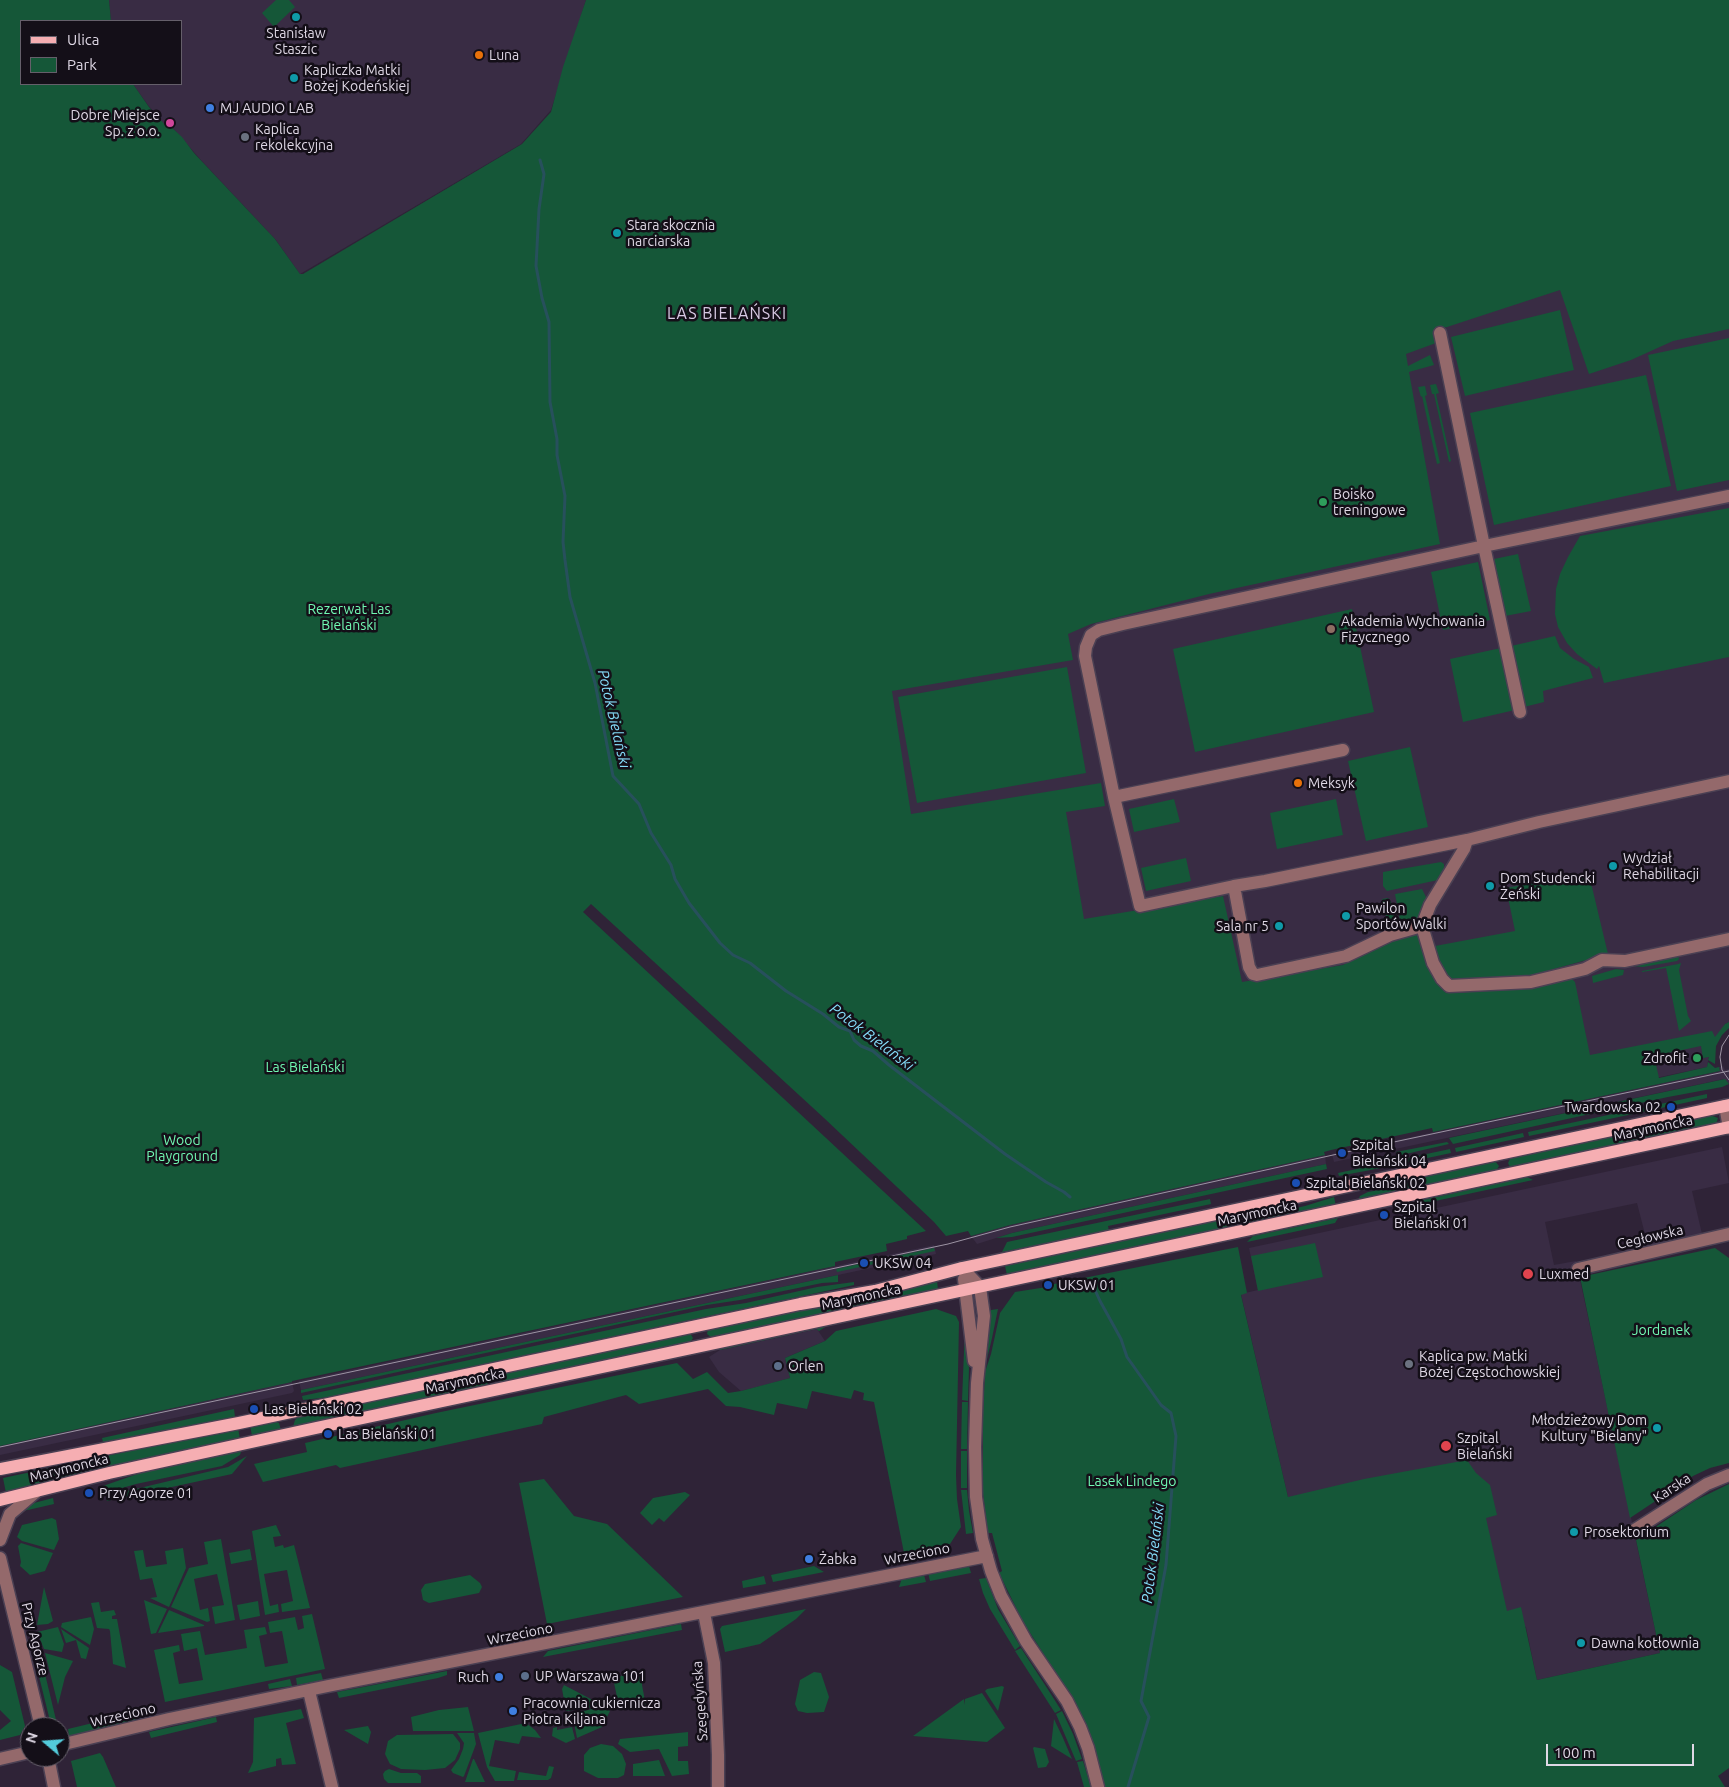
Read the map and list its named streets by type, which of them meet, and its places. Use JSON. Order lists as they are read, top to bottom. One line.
{"streets":{"main road":["Marymoncka"],"street":["Cegłowska","Karska","Wrzeciono","Przy Agorze","Szegedyńska"]},"crossings":[["Wrzeciono","Szegedyńska"]],"districts":["LAS BIELAŃSKI"],"water":["Potok Bielański"],"parks":["Rezerwat Las Bielański","Las Bielański","Wood Playground","Jordanek","Lasek Lindego"],"places":["Stanisław Staszic","Luna","Kapliczka Matki Bożej Kodeńskiej","MJ AUDIO LAB","Dobre Miejsce Sp. z o.o.","Kaplica rekolekcyjna","Stara skocznia narciarska","Boisko treningowe","Akademia Wychowania Fizycznego","Meksyk","Wydział Rehabilitacji","Dom Studencki Żeński","Pawilon Sportów Walki","Sala nr 5","Zdrofit","Twardowska 02","Szpital Bielański 04","Szpital Bielański 02","Szpital Bielański 01","UKSW 04","Luxmed","UKSW 01","Kaplica pw. Matki Bożej Częstochowskiej","Orlen","Las Bielański 02","Młodzieżowy Dom Kultury \"Bielany\"","Las Bielański 01","Szpital Bielański","Przy Agorze 01","Prosektorium","Żabka","Dawna kotłownia","UP Warszawa 101","Ruch","Pracownia cukiernicza Piotra Kiljana"],"legend":["Ulica","Park"],"scale_bar":"100 m","north":"left"}
